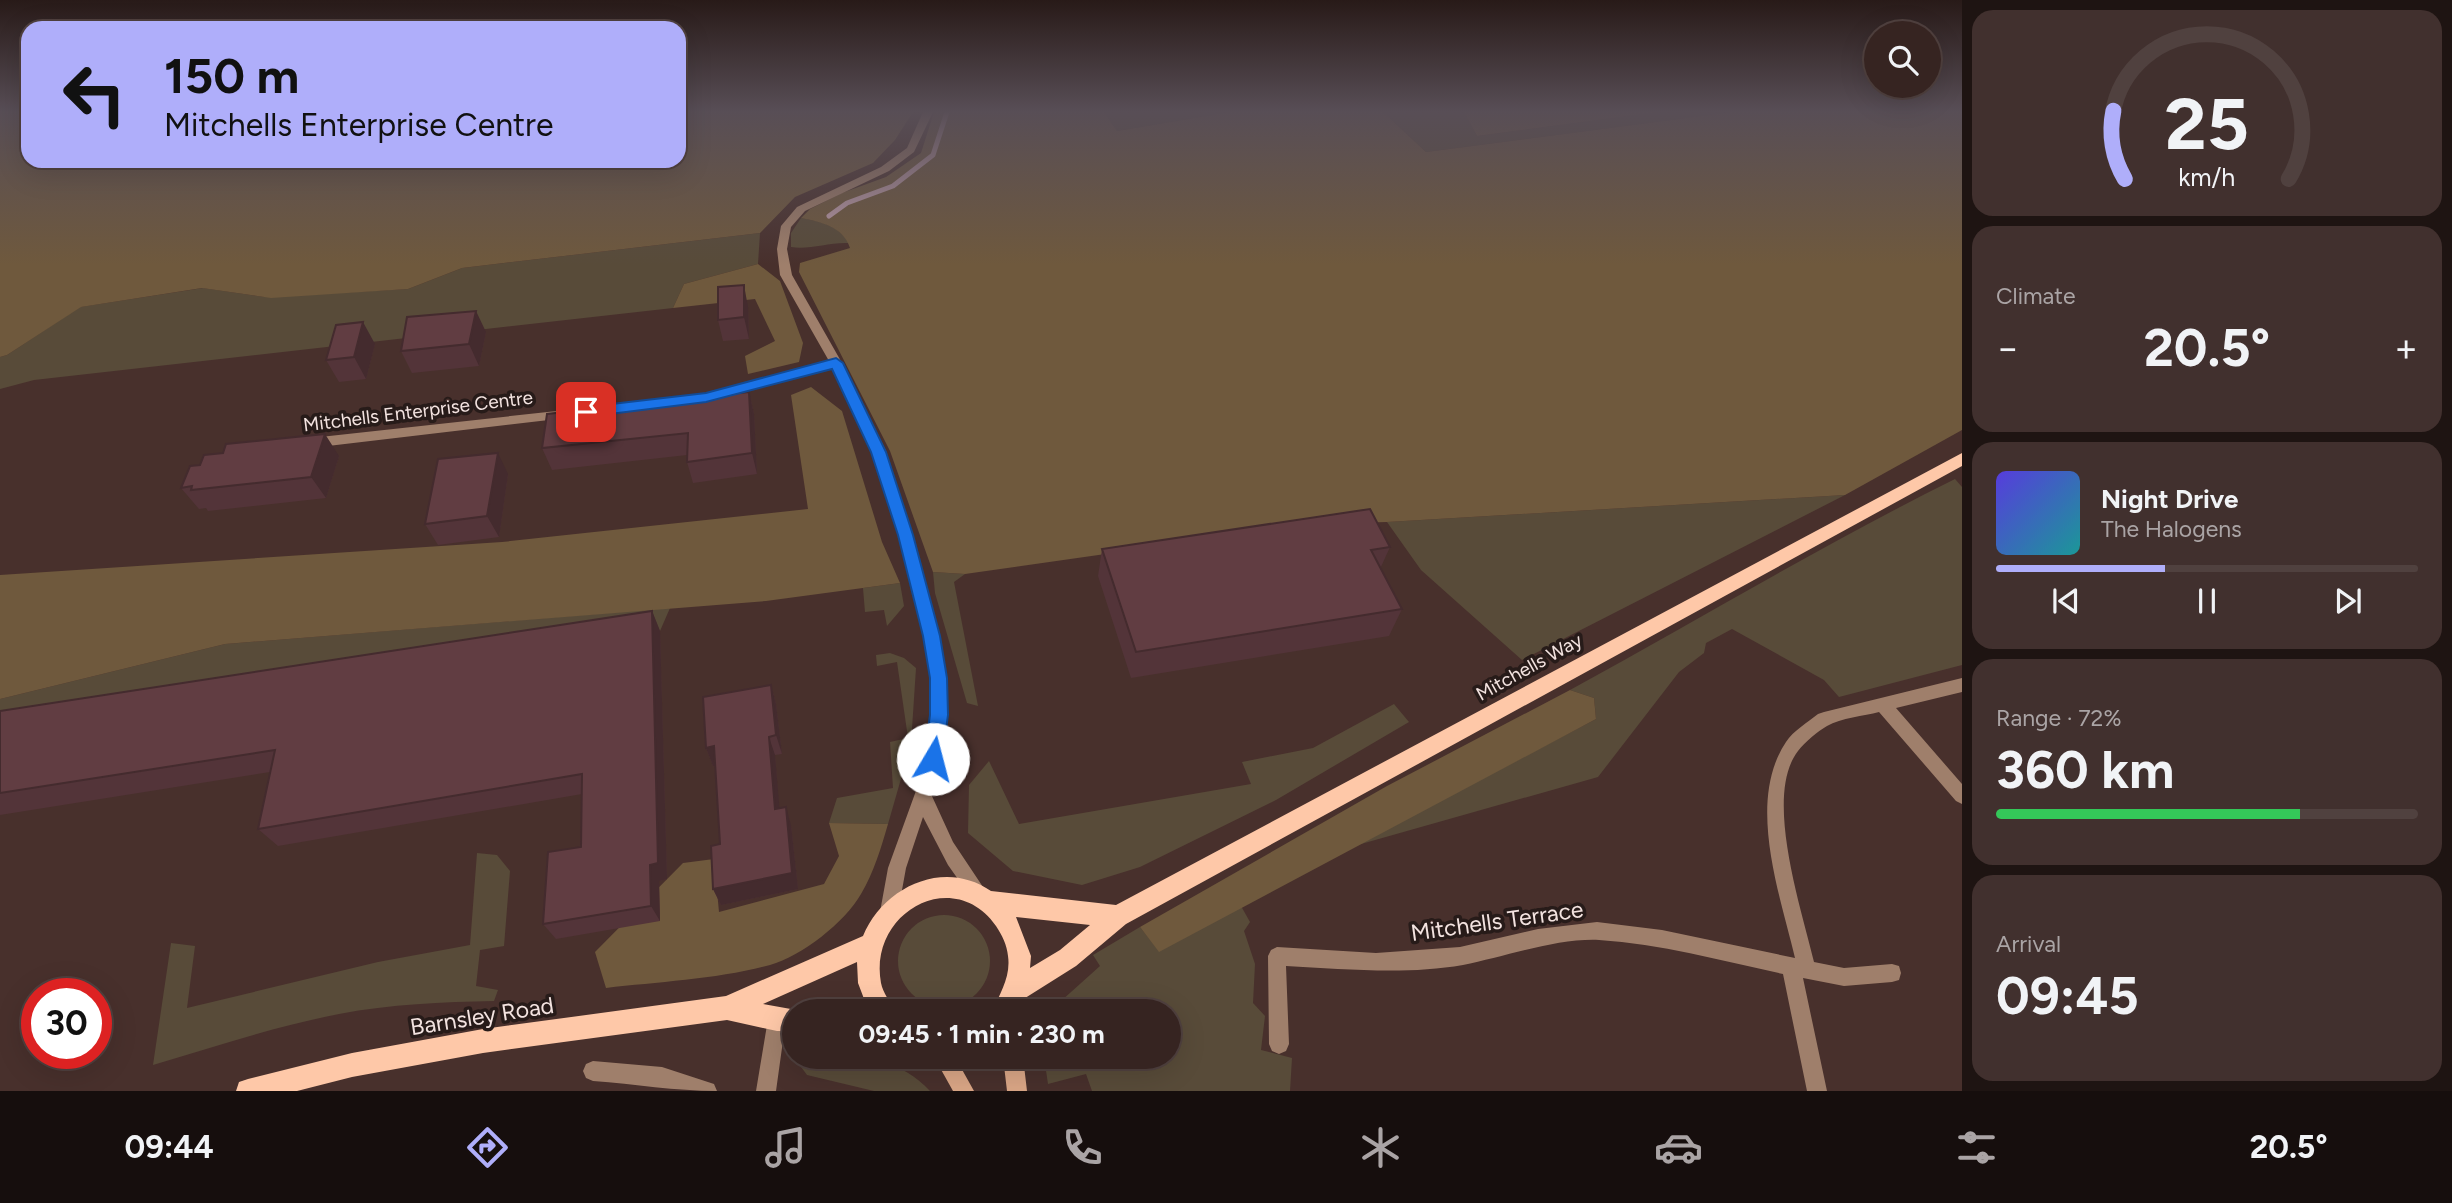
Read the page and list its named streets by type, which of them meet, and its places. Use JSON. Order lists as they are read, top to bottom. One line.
{"streets":{"main road":["Mitchells Way","Barnsley Road"],"street":["Mitchells Enterprise Centre","Mitchells Terrace"]},"page":{"turn":["150 m","Mitchells Enterprise Centre"],"tile":["Climate",["Range · 72%","360 km"],["Arrival","09:45"]],"heat":["−","20.5°","+"],"song":["Night Drive","The Halogens"],"limit":"30","trip":"09:45 · 1 min · 230 m","tabs":["09:44","20.5°"],"gauge":["25","km/h"]}}
